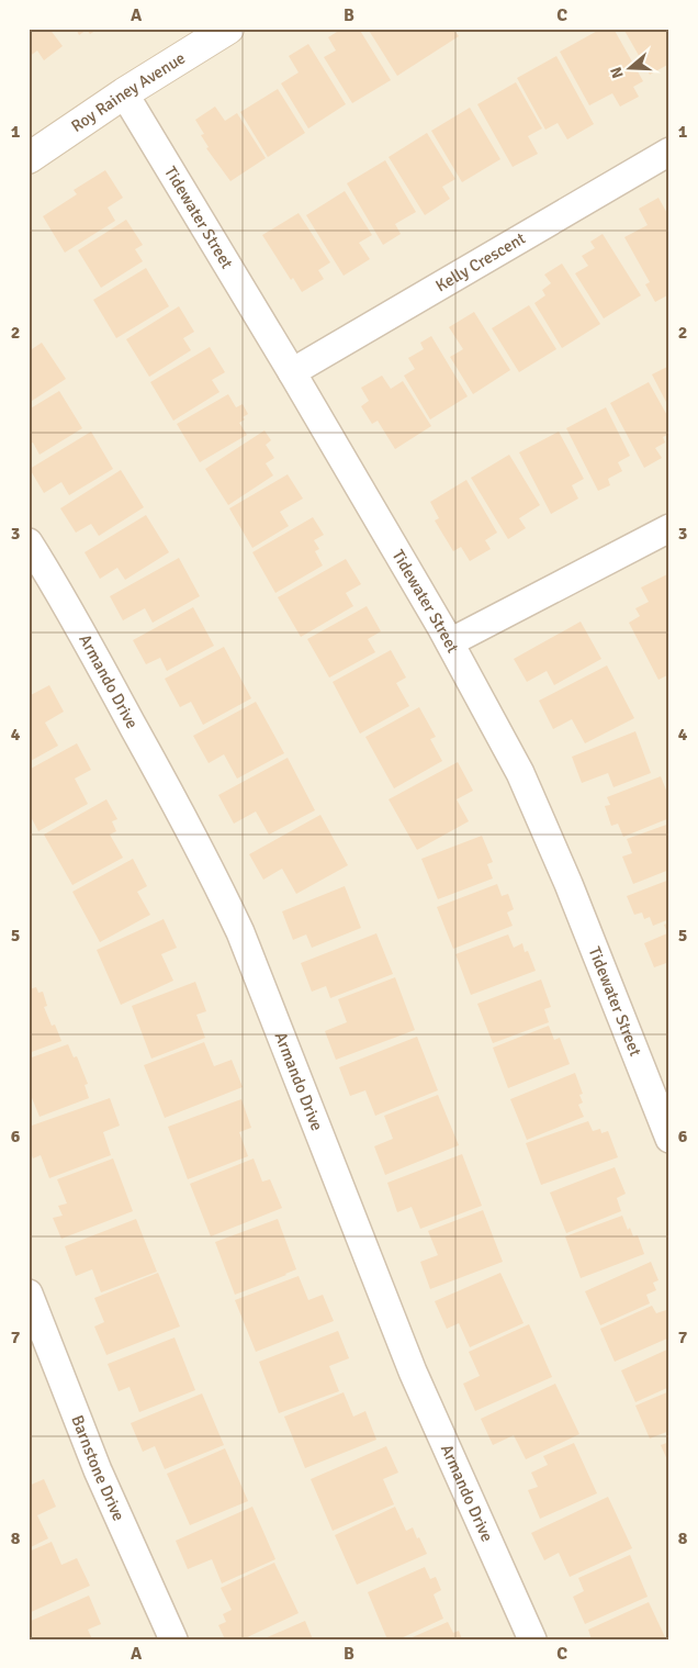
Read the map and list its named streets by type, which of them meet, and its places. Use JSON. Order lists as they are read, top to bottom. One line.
{"streets":{"street":["Roy Rainey Avenue","Tidewater Street","Kelly Crescent","Armando Drive","Barnstone Drive"]},"crossings":[["Roy Rainey Avenue","Tidewater Street"],["Tidewater Street","Kelly Crescent"]],"north":"left","grid":{"columns":["A","B","C"],"rows":["1","2","3","4","5","6","7","8"]}}
